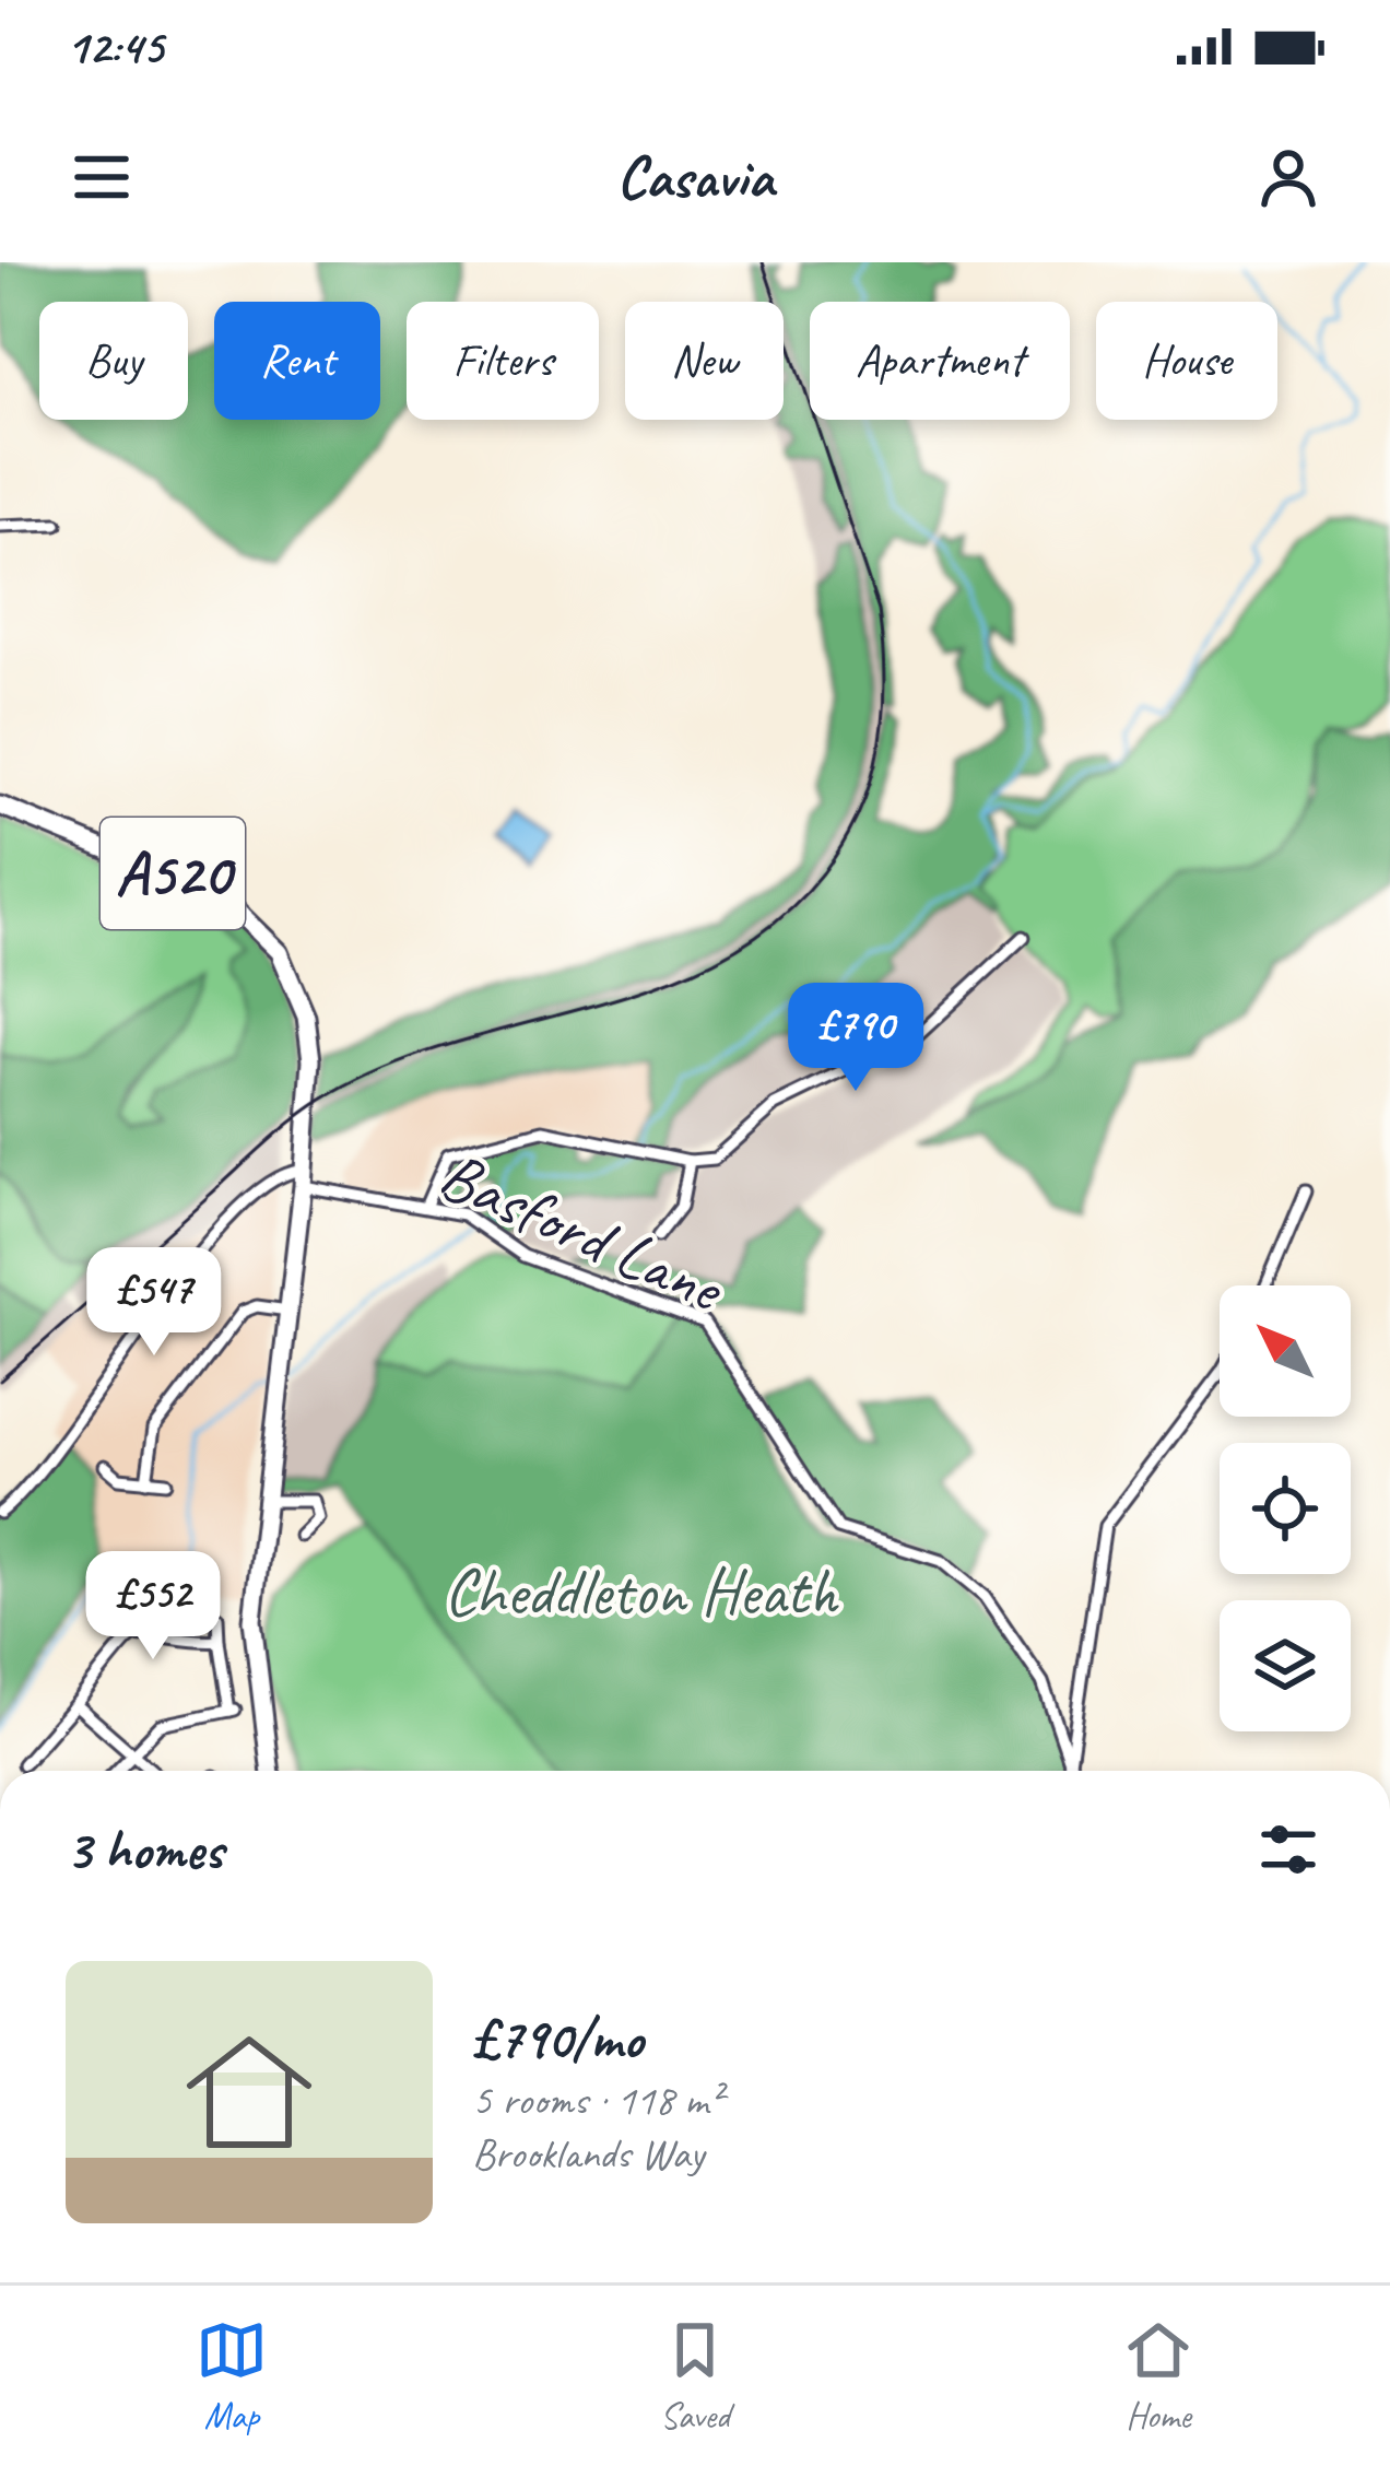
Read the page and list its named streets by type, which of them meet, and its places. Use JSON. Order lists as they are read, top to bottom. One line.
{"streets":{"highway":["A520"],"street":["Basford Lane"]},"crossings":[["A520","Basford Lane"]],"parks":["Cheddleton Heath"],"north":"top left","page":{"status":"12:45","header":"Casavia","chip":["Buy","Rent","Filters","New","Apartment","House"],"price":["£790","£547","£552"],"heading":"3 homes","list":[{"name":"£790/mo","note":"5 rooms · 118 m² · Brooklands Way"}],"tabs":["Map","Saved","Home"]}}
